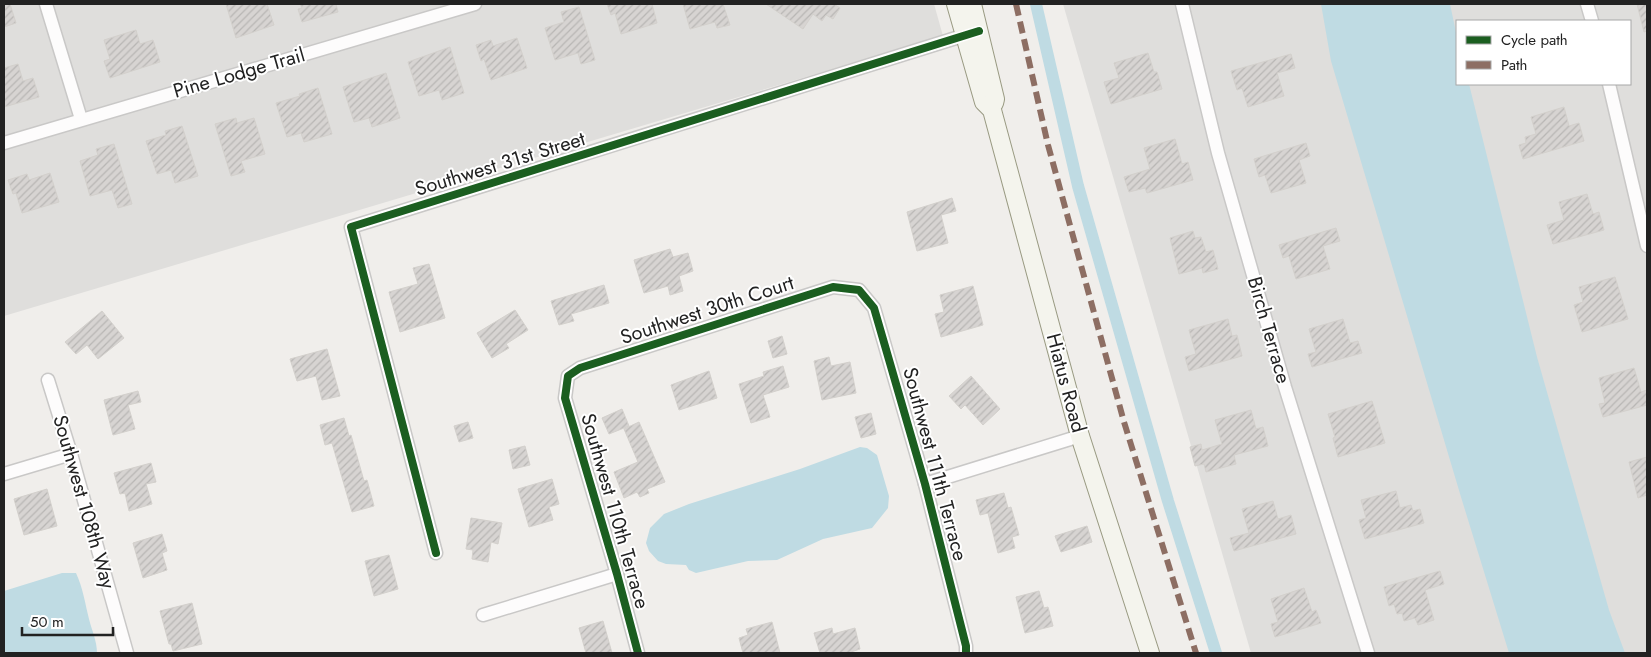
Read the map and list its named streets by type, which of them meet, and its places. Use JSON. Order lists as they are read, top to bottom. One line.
{"streets":{"street":["Pine Lodge Trail","Southwest 31st Street","Southwest 30th Court","Birch Terrace","Hiatus Road","Southwest 111th Terrace","Southwest 108th Way","Southwest 110th Terrace"]},"crossings":[["Southwest 31st Street","Hiatus Road"],["Southwest 30th Court","Southwest 111th Terrace"],["Southwest 30th Court","Southwest 110th Terrace"]],"legend":["Cycle path","Path"],"scale_bar":"50 m"}
